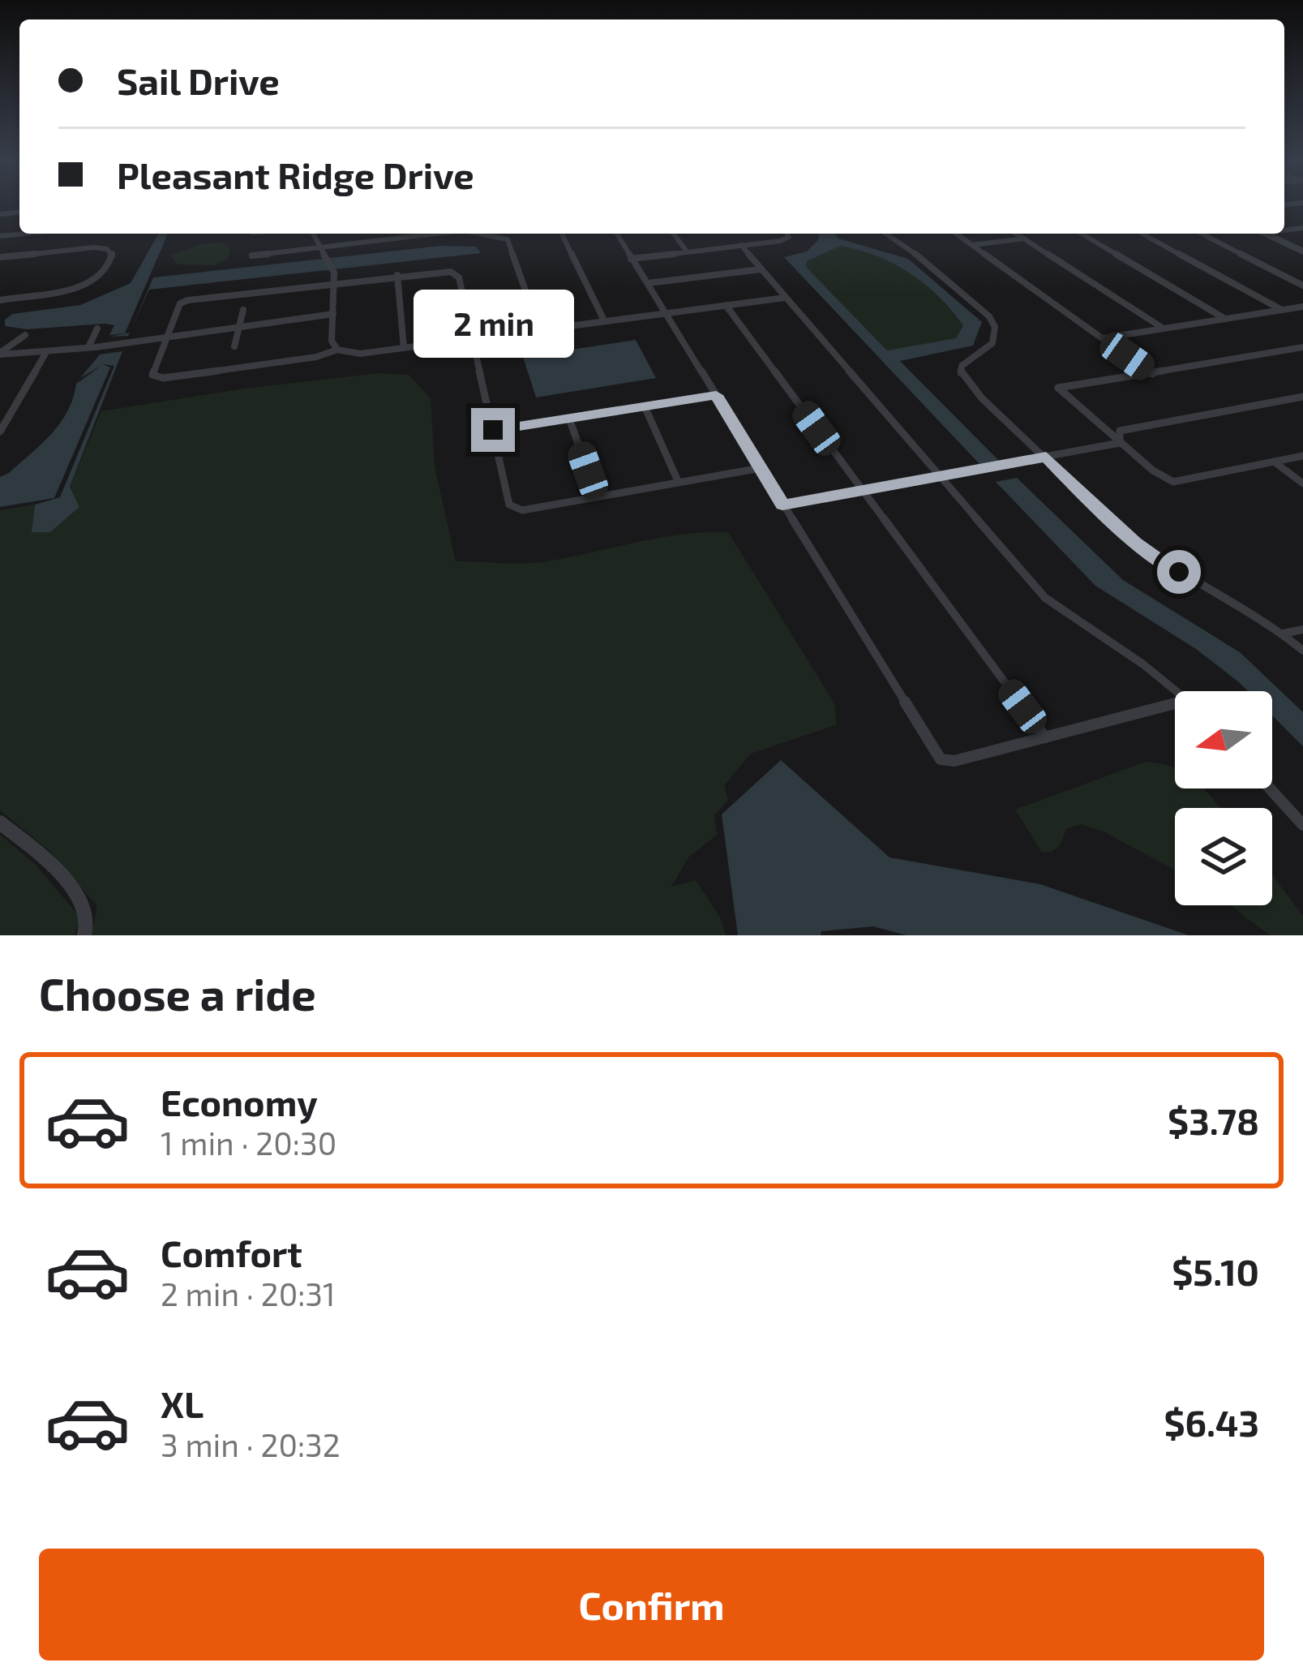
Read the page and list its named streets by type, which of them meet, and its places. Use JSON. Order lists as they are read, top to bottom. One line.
{"north":"left","page":{"banner":["Sail Drive","Pleasant Ridge Drive"],"bubble":"2 min","heading":"Choose a ride","list":[{"name":"Economy","note":"1 min · 20:30","value":"$3.78"},{"name":"Comfort","note":"2 min · 20:31","value":"$5.10"},{"name":"XL","note":"3 min · 20:32","value":"$6.43"}],"buttons":"Confirm"}}
